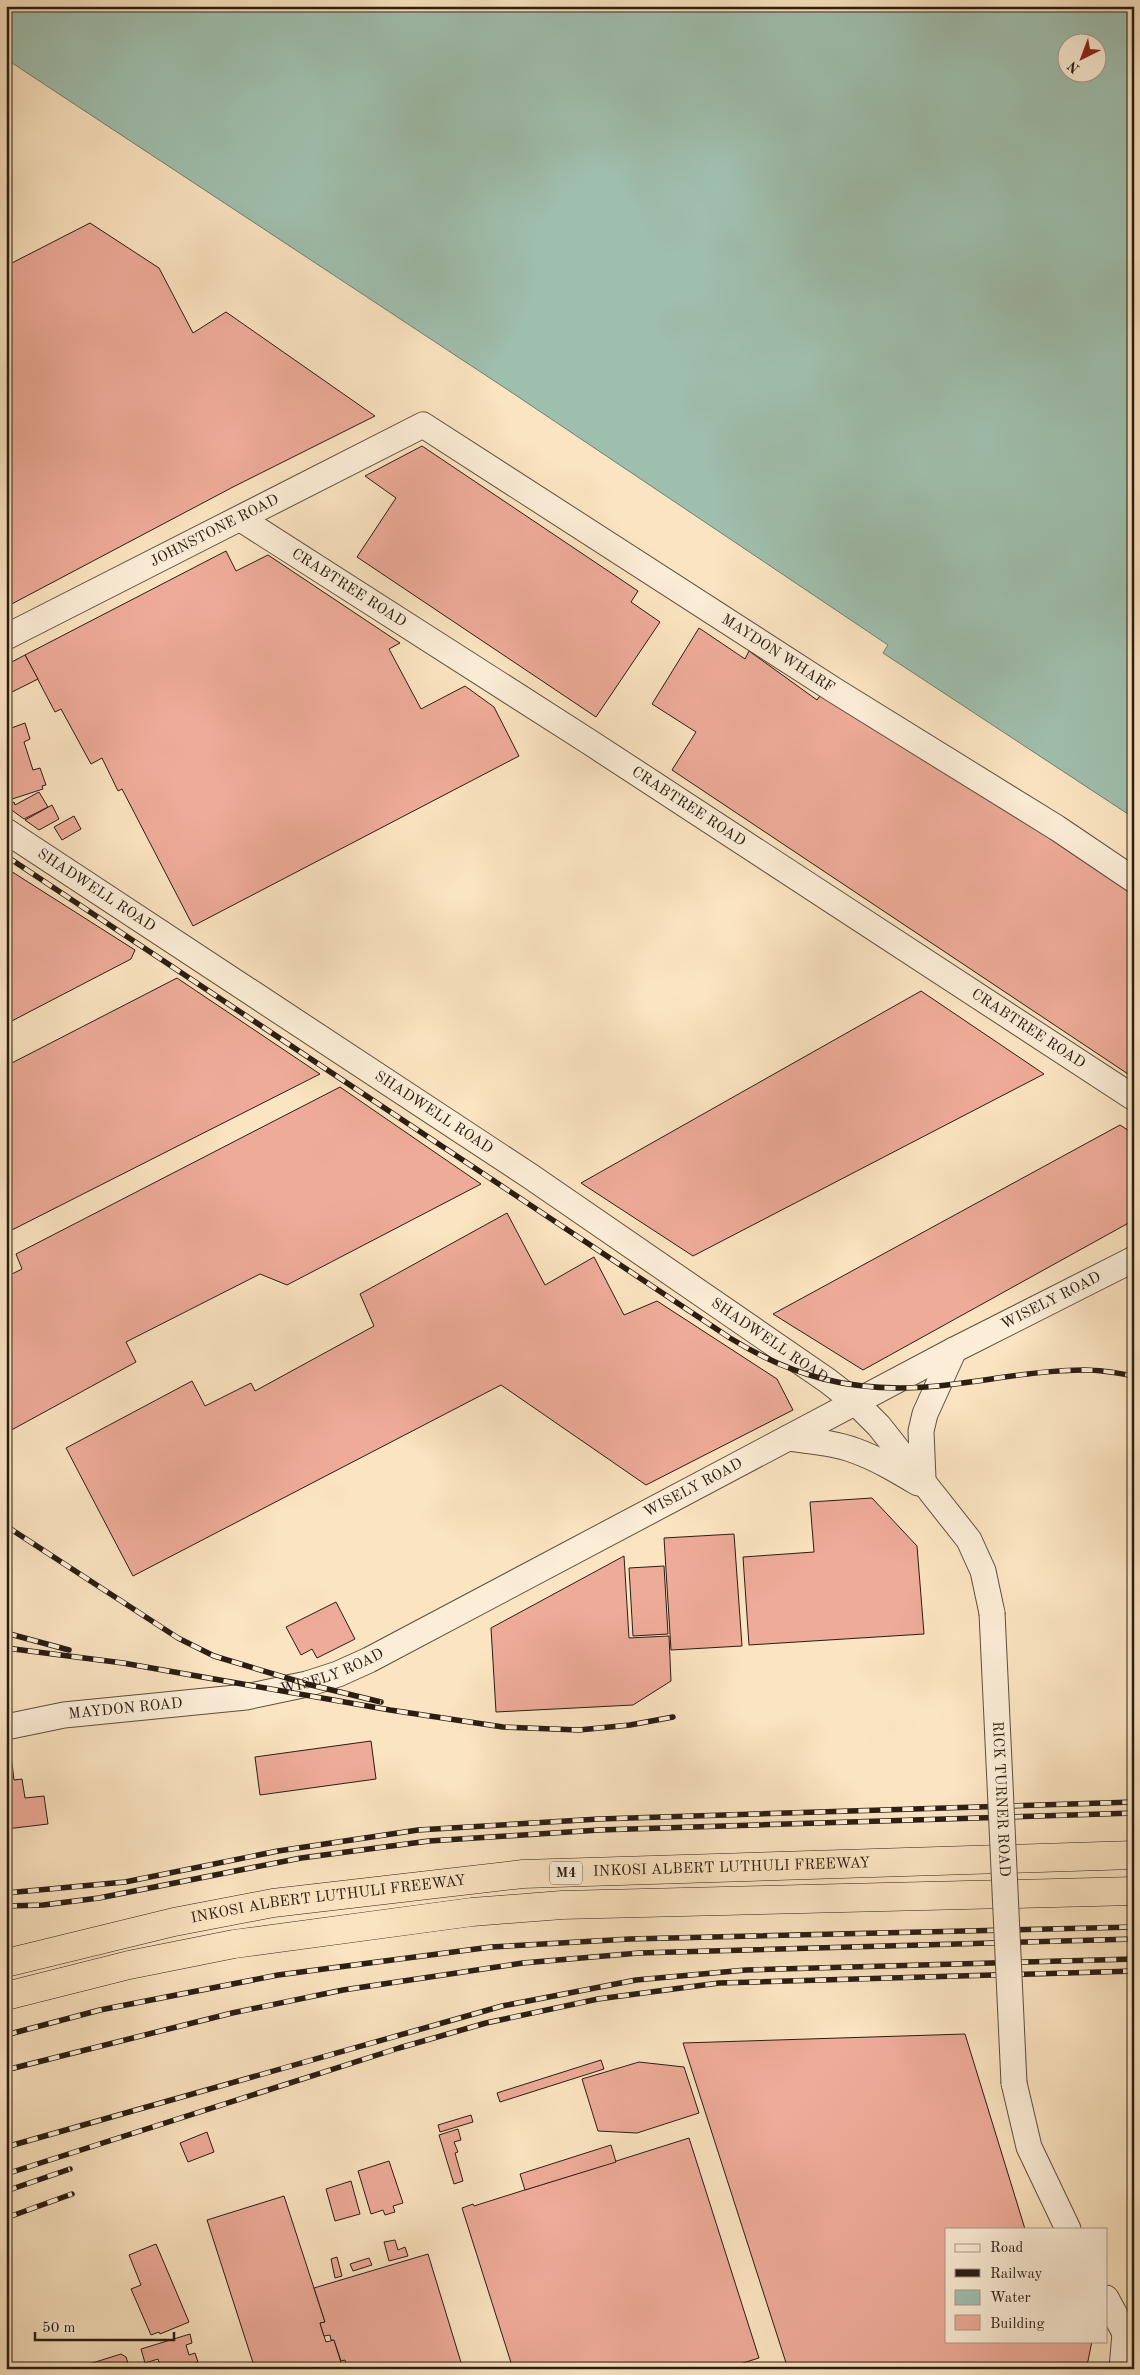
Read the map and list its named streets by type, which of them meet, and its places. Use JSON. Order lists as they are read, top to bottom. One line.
{"streets":{"highway":["INKOSI ALBERT LUTHULI FREEWAY","M4"],"street":["JOHNSTONE ROAD","CRABTREE ROAD","MAYDON WHARF","SHADWELL ROAD","WISELY ROAD","MAYDON ROAD","RICK TURNER ROAD"]},"crossings":[["JOHNSTONE ROAD","CRABTREE ROAD"],["JOHNSTONE ROAD","MAYDON WHARF"],["SHADWELL ROAD","WISELY ROAD"],["SHADWELL ROAD","RICK TURNER ROAD"],["WISELY ROAD","MAYDON ROAD"],["WISELY ROAD","RICK TURNER ROAD"]],"legend":["Road","Railway","Water","Building"],"scale_bar":"50 m","north":"bottom left"}
